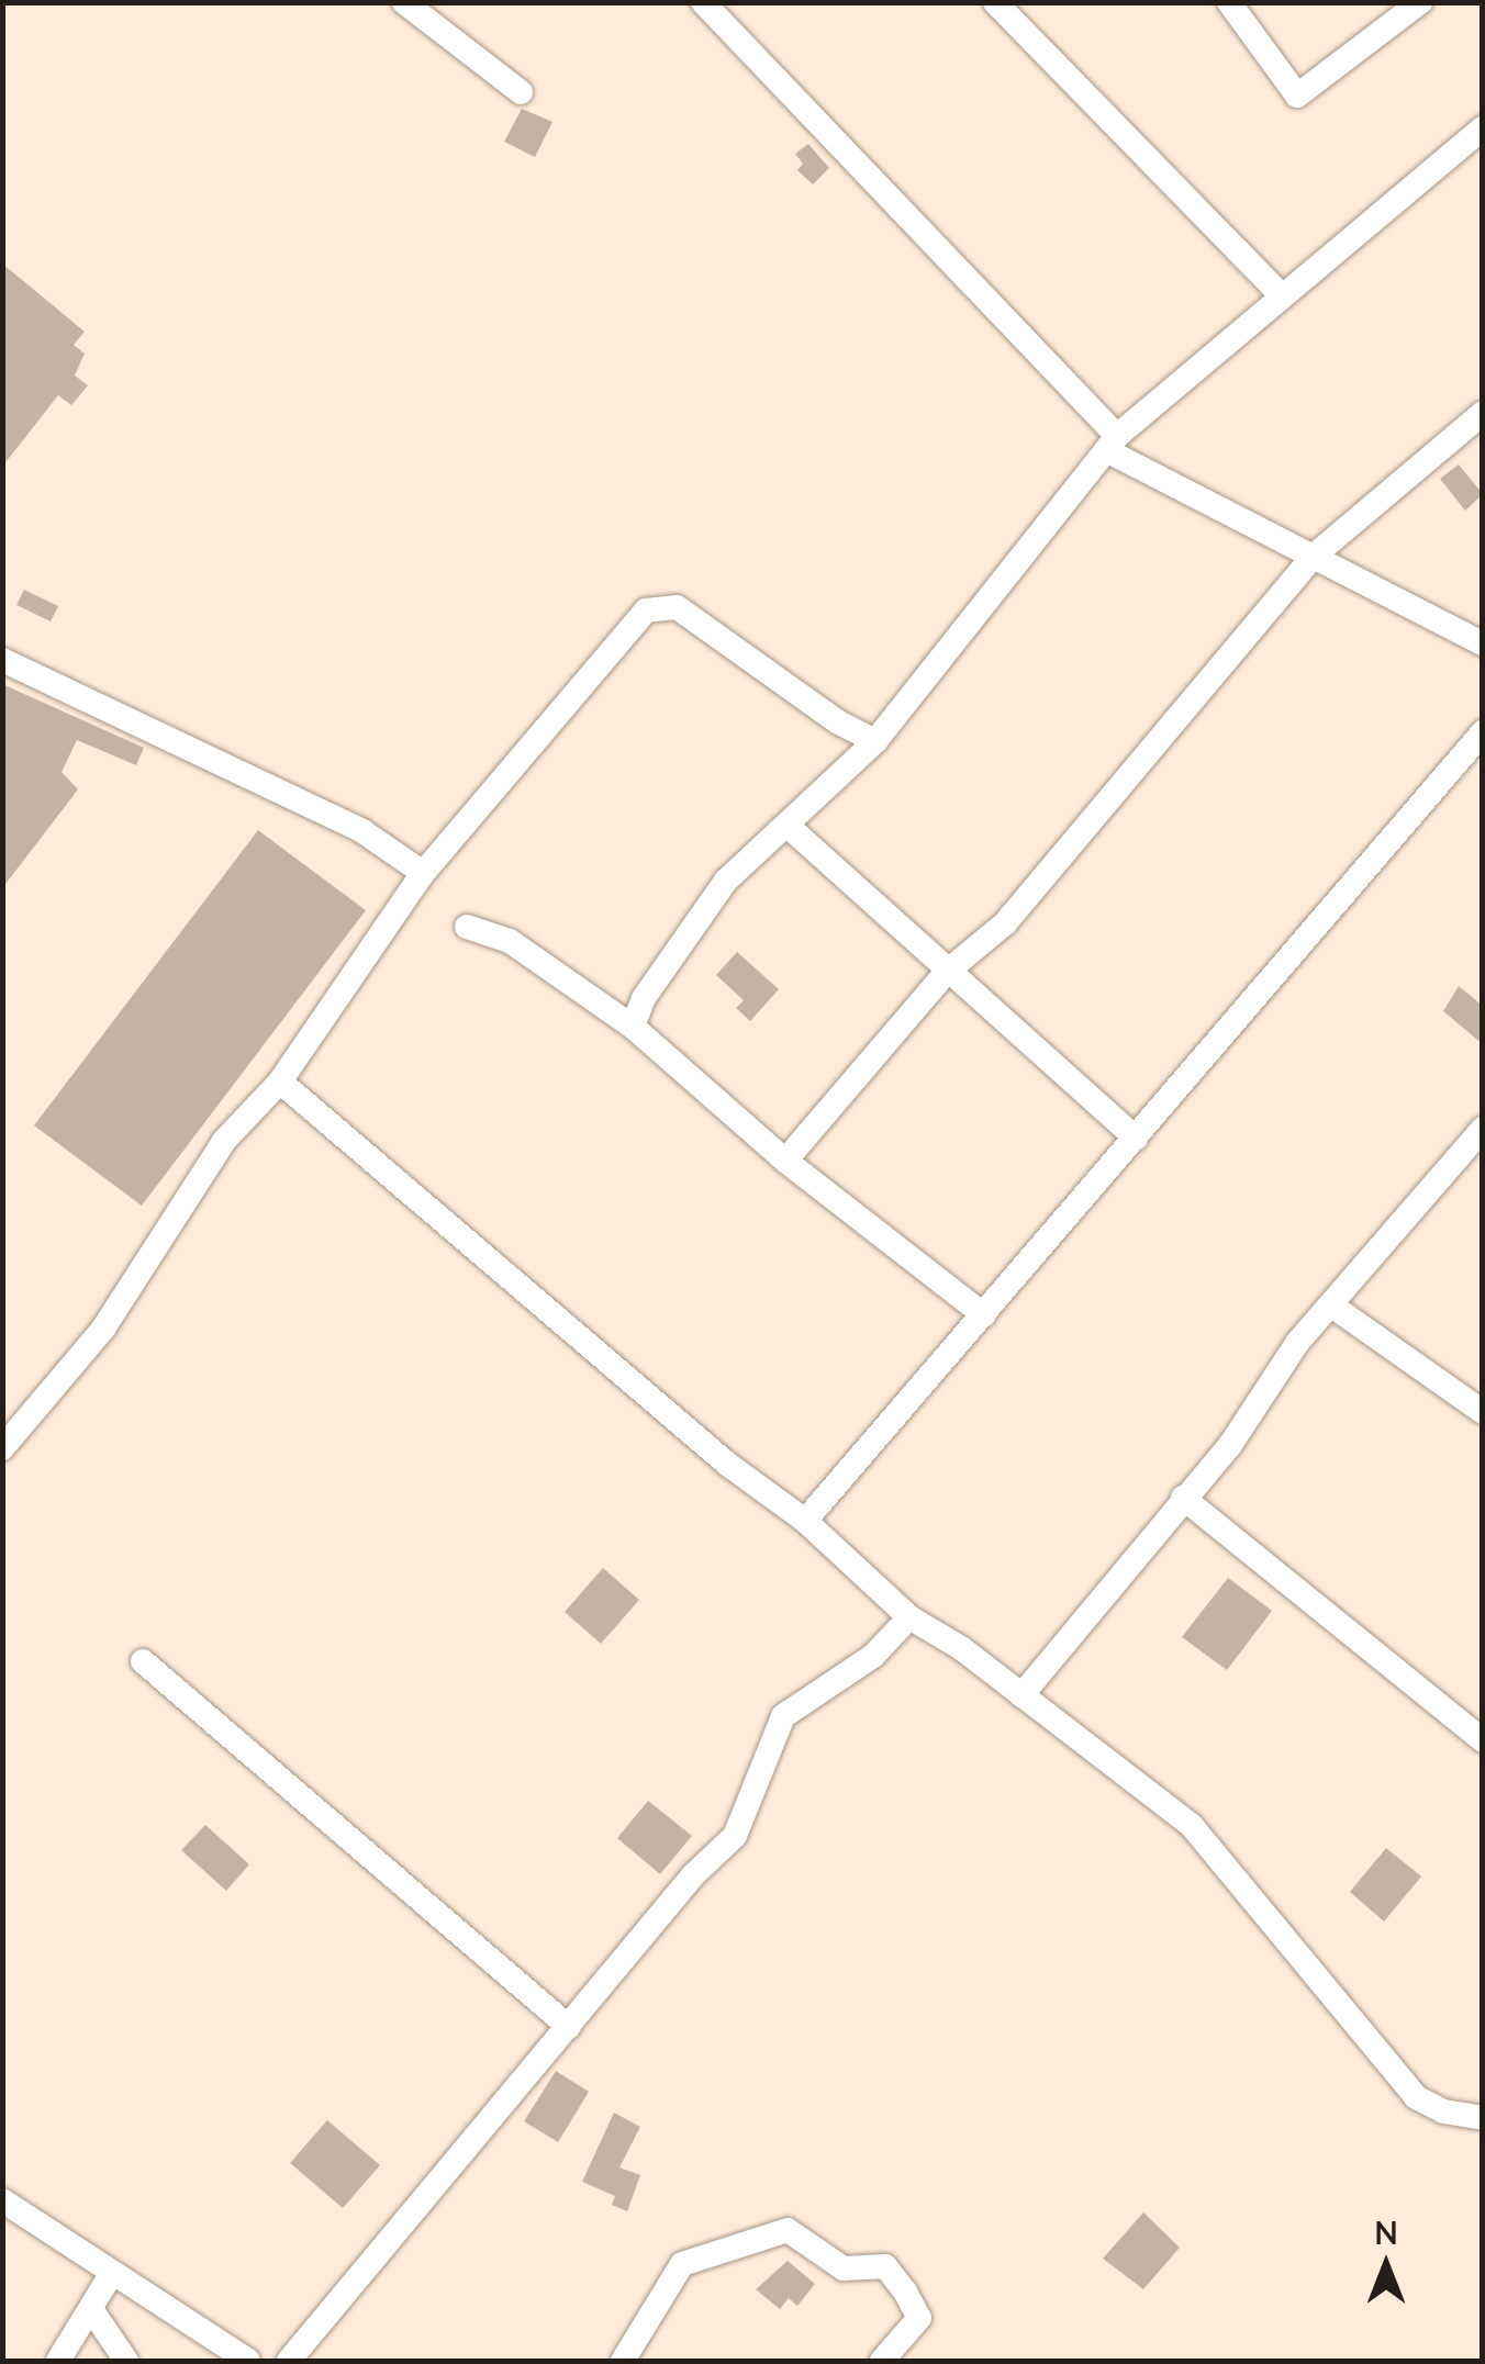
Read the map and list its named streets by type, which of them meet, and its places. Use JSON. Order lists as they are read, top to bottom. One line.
{"north":"top"}
